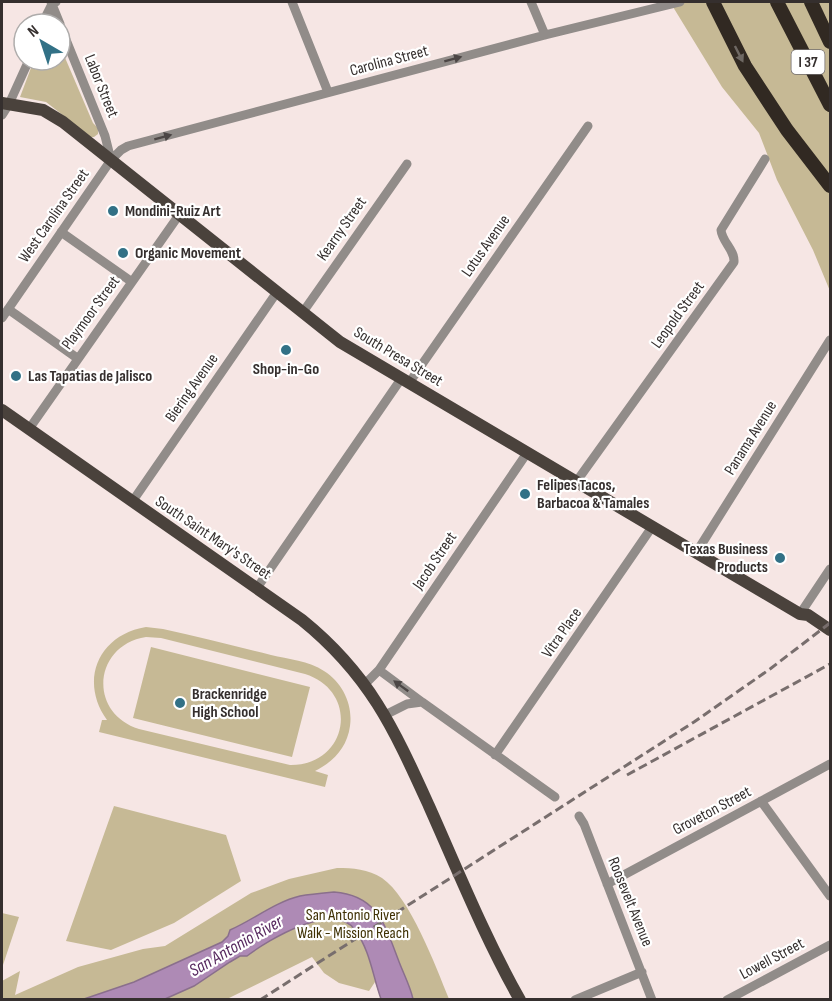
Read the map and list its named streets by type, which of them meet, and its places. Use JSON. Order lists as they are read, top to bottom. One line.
{"streets":{"highway":["I 37"],"main road":["South Presa Street","South Saint Mary's Street"],"street":["Carolina Street","Labor Street","West Carolina Street","Kearny Street","Lotus Avenue","Playmoor Street","Leopold Street","Biering Avenue","Panama Avenue","Jacob Street","Vitra Place","Groveton Street","Roosevelt Avenue","Lowell Street"]},"crossings":[["Carolina Street","Labor Street"],["Carolina Street","West Carolina Street"],["Carolina Street","South Presa Street"],["Labor Street","West Carolina Street"],["Labor Street","South Presa Street"],["West Carolina Street","South Presa Street"],["Kearny Street","South Presa Street"],["Lotus Avenue","South Presa Street"],["Lotus Avenue","South Saint Mary's Street"],["Playmoor Street","South Presa Street"],["Playmoor Street","South Saint Mary's Street"],["Leopold Street","South Presa Street"],["South Presa Street","Biering Avenue"],["South Presa Street","Panama Avenue"],["South Presa Street","Jacob Street"],["South Presa Street","Vitra Place"],["Biering Avenue","South Saint Mary's Street"],["South Saint Mary's Street","Jacob Street"],["Groveton Street","Roosevelt Avenue"]],"one_way":["Carolina Street"],"water":["San Antonio River"],"parks":["San Antonio River Walk - Mission Reach"],"places":["Mondini-Ruiz Art","Organic Movement","Shop-in-Go","Las Tapatias de Jalisco","Felipes Tacos, Barbacoa & Tamales","Texas Business Products","Brackenridge High School"],"north":"top left"}
